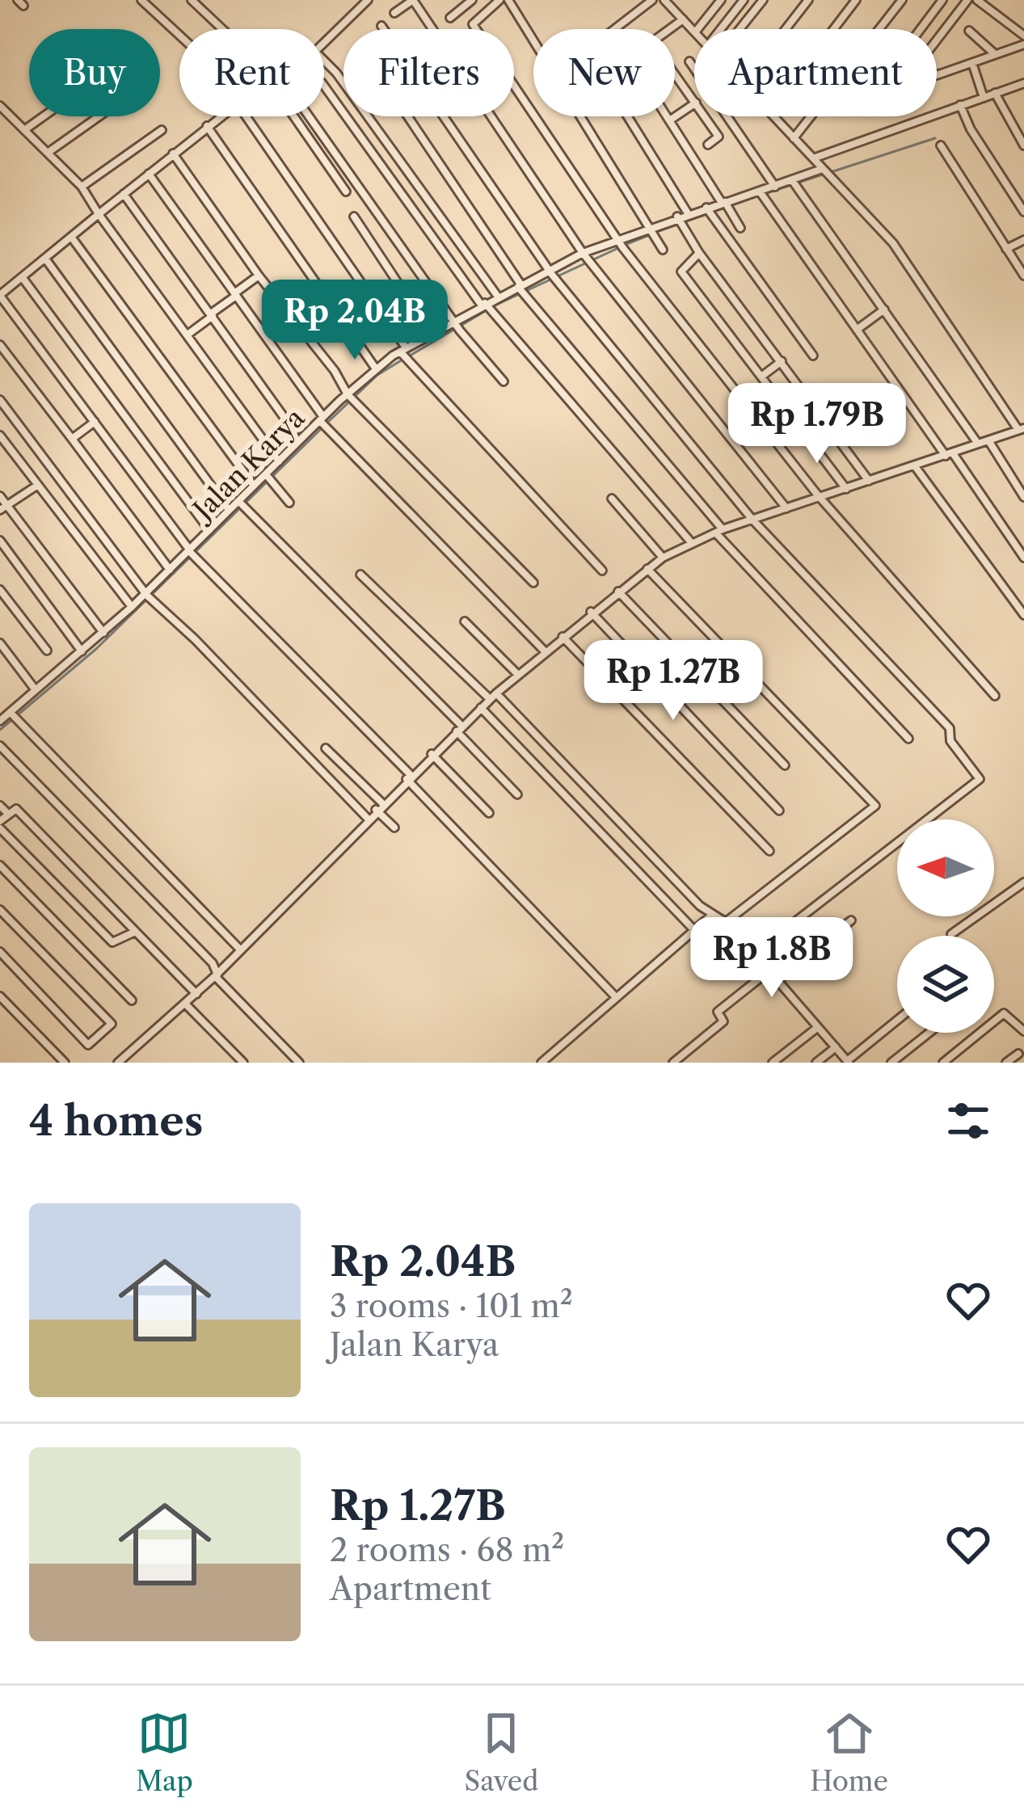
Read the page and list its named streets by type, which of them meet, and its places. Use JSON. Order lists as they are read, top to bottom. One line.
{"streets":{"street":["Jalan Karya"]},"north":"left","page":{"chip":["Buy","Rent","Filters","New","Apartment"],"price":["Rp 2.04B","Rp 1.79B","Rp 1.27B","Rp 1.8B"],"heading":"4 homes","list":[{"name":"Rp 2.04B","note":"3 rooms · 101 m² · Jalan Karya"},{"name":"Rp 1.27B","note":"2 rooms · 68 m² · Apartment"}],"tabs":["Map","Saved","Home"]}}
